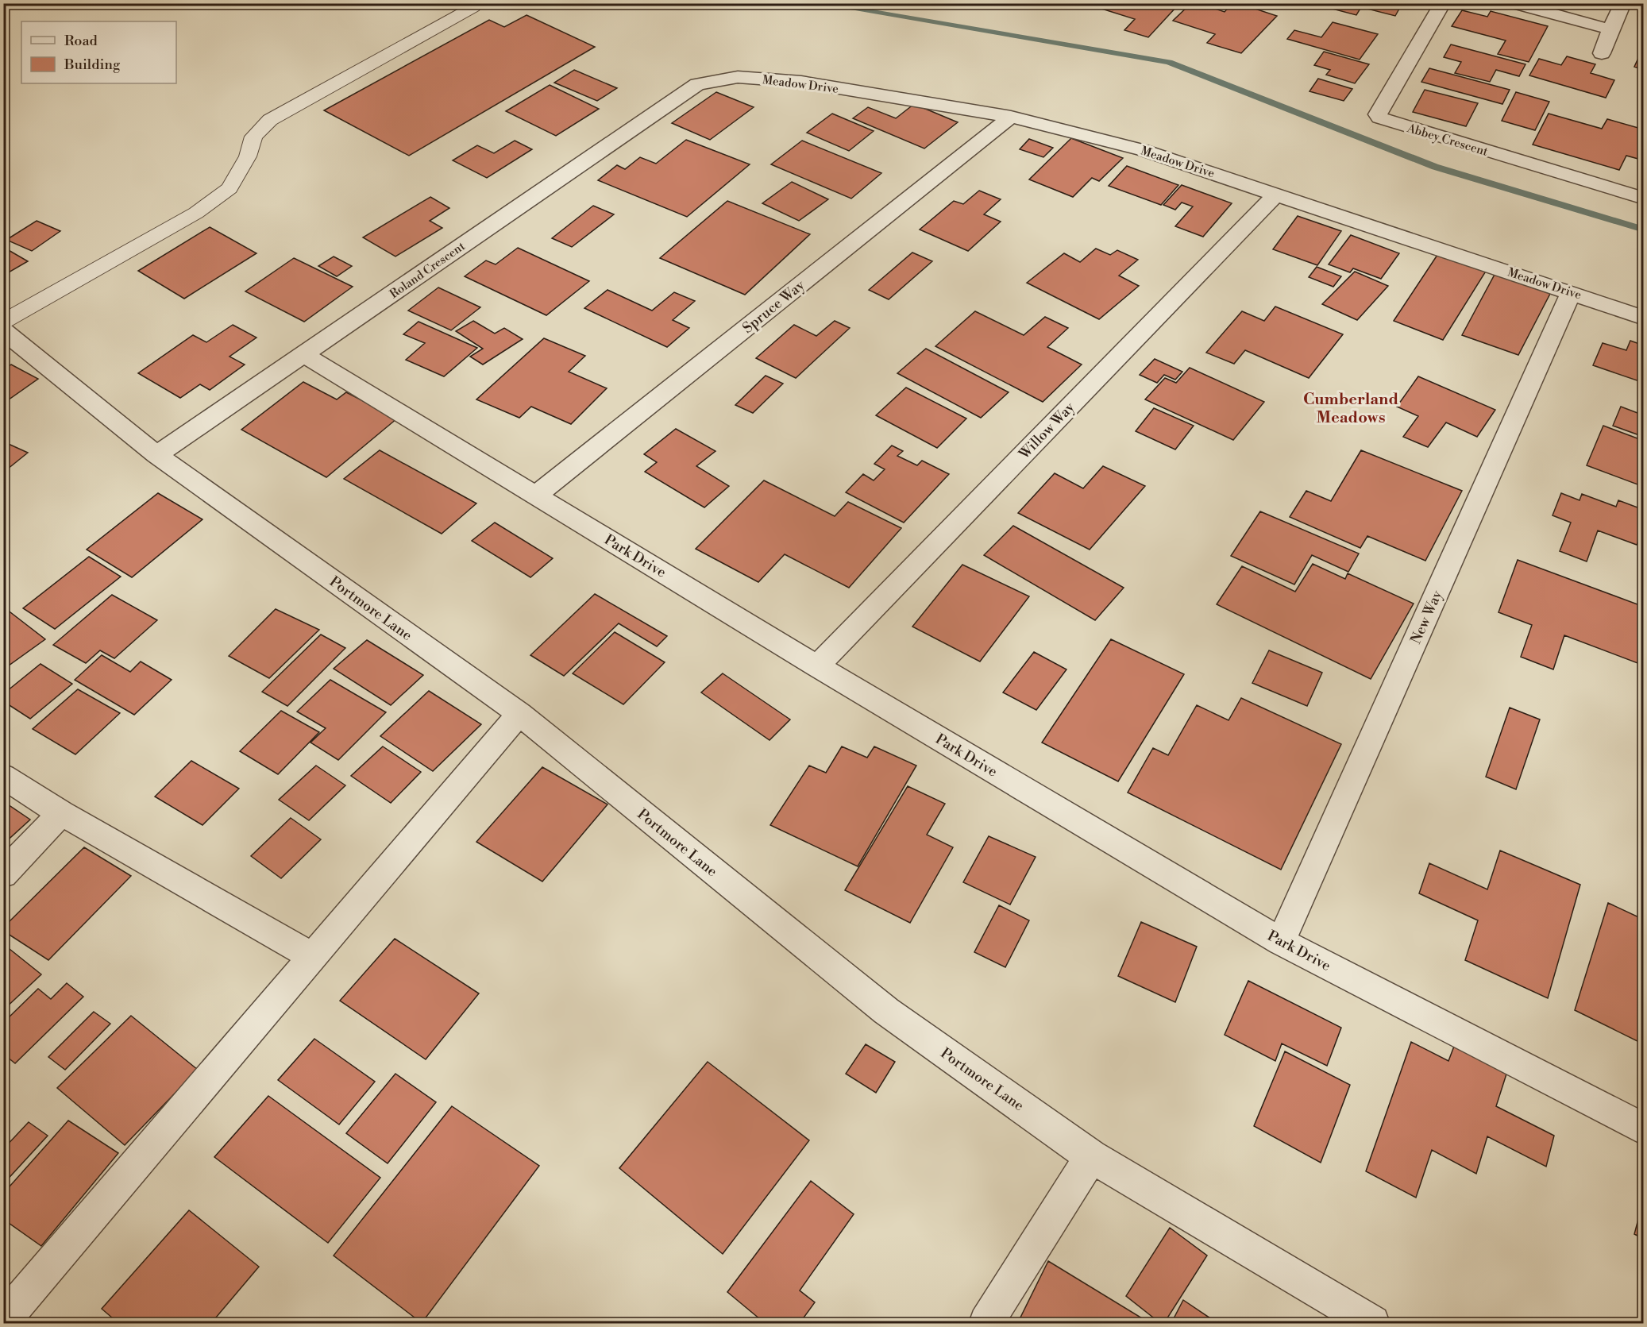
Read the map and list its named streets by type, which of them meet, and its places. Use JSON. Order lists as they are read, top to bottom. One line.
{"streets":{"street":["Meadow Drive","Abbey Crescent","Roland Crescent","Spruce Way","Willow Way","Park Drive","Portmore Lane","New Way"]},"crossings":[["Meadow Drive","Roland Crescent"],["Meadow Drive","Spruce Way"],["Meadow Drive","Willow Way"],["Meadow Drive","New Way"],["Roland Crescent","Park Drive"],["Roland Crescent","Portmore Lane"],["Spruce Way","Park Drive"],["Willow Way","Park Drive"],["Park Drive","New Way"]],"districts":["Cumberland Meadows"],"legend":["Road","Building"]}
